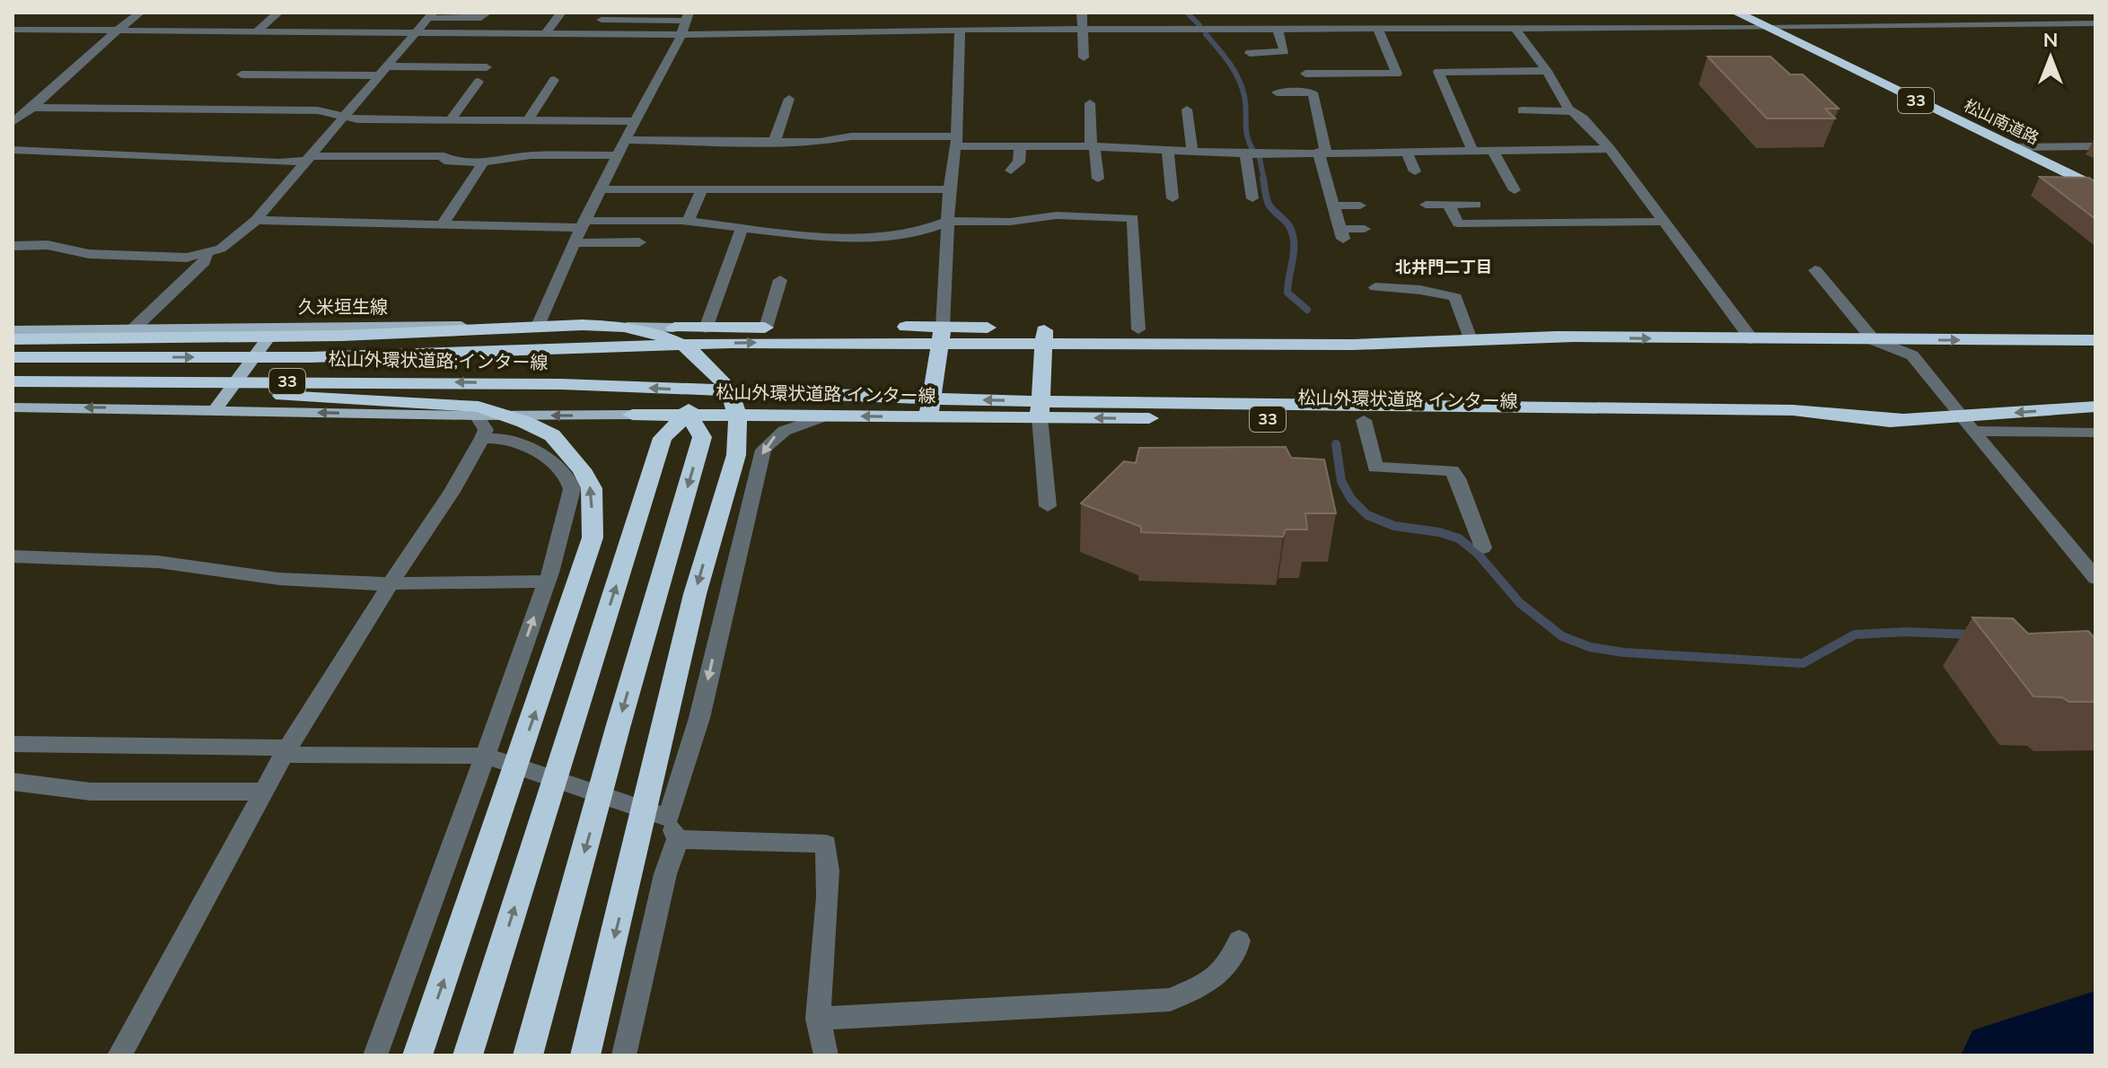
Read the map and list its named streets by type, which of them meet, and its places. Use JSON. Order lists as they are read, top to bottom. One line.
{"streets":{"highway":["33","松山南道路","松山外環状道路;インター線","松山外環状道路 インター線"],"main road":["久米垣生線"]},"crossings":[["33","久米垣生線"],["松山外環状道路;インター線","松山外環状道路 インター線"]],"districts":["北井門二丁目"],"north":"top"}
